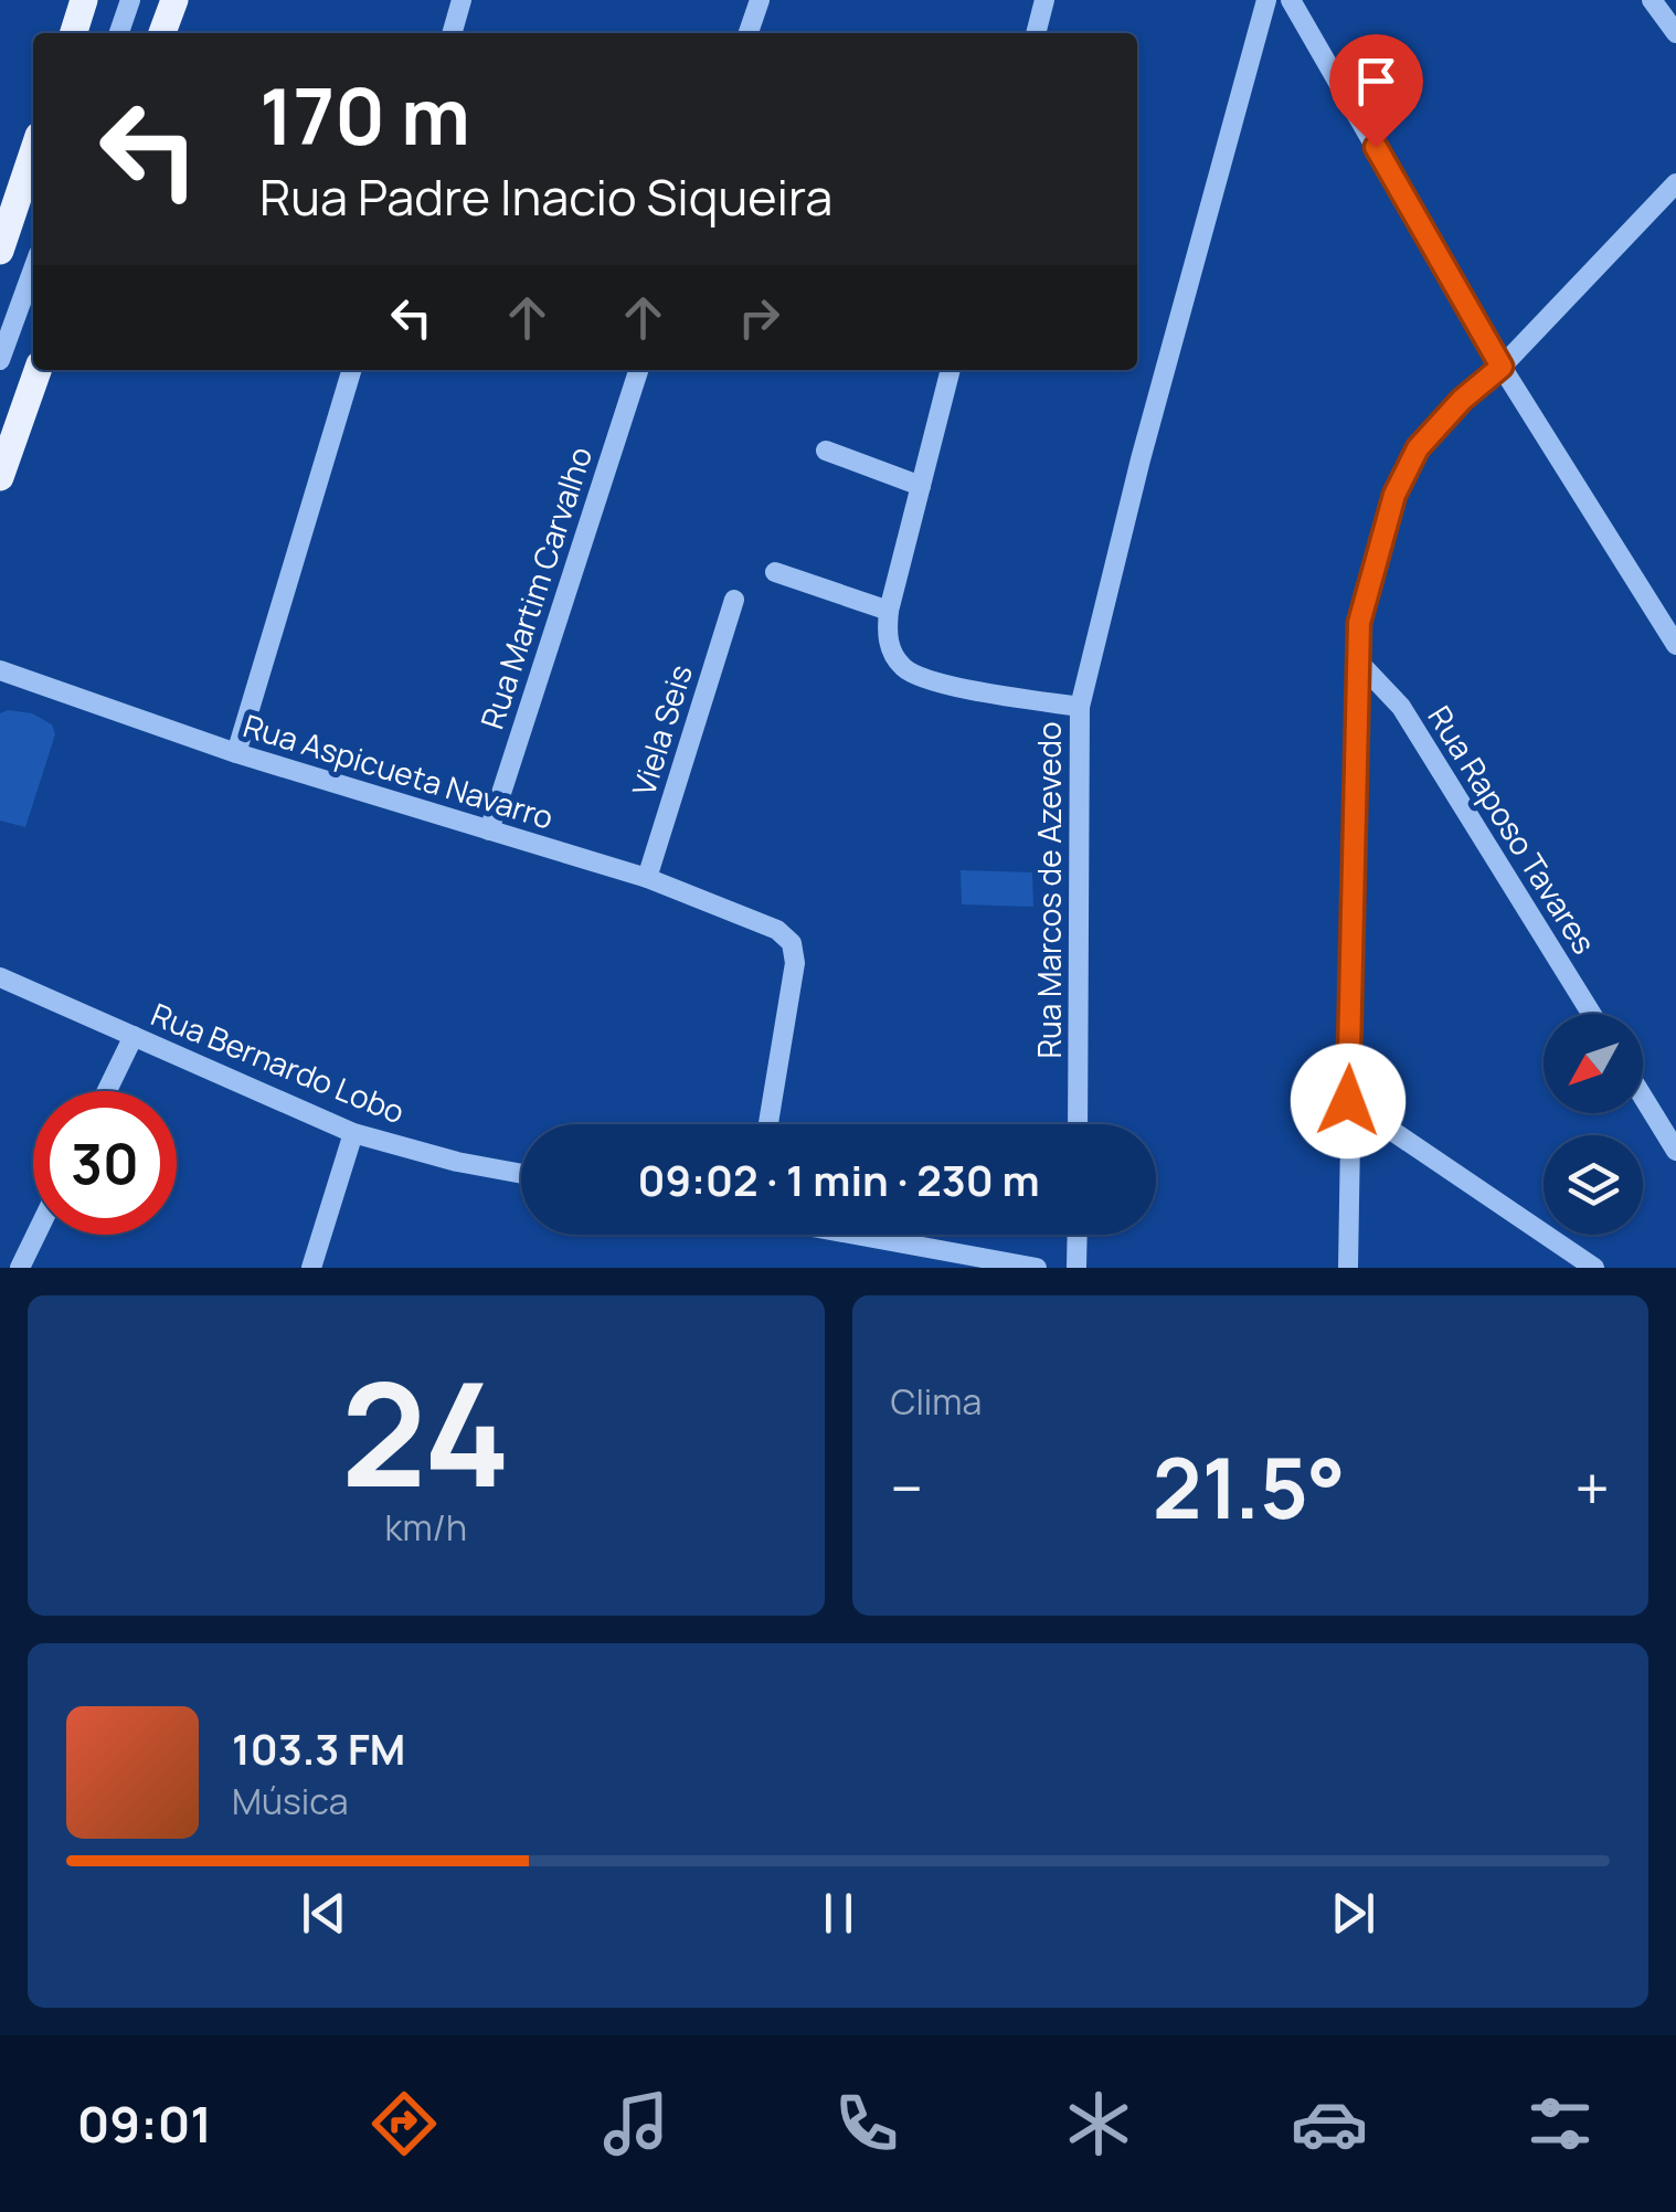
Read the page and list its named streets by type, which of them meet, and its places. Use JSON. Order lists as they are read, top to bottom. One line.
{"streets":{"street":["Rua Martim Carvalho","Viela Seis","Rua Aspicueta Navarro","Rua Raposo Tavares","Rua Marcos de Azevedo","Rua Bernardo Lobo"]},"crossings":[["Rua Martim Carvalho","Rua Aspicueta Navarro"],["Viela Seis","Rua Aspicueta Navarro"]],"north":"bottom left","page":{"turn":["170 m","Rua Padre Inacio Siqueira"],"limit":"30","trip":"09:02 · 1 min · 230 m","tile":[["24","km/h"],"Clima"],"heat":["−","21.5°","+"],"song":["103.3 FM","Música"],"tabs":"09:01"}}
